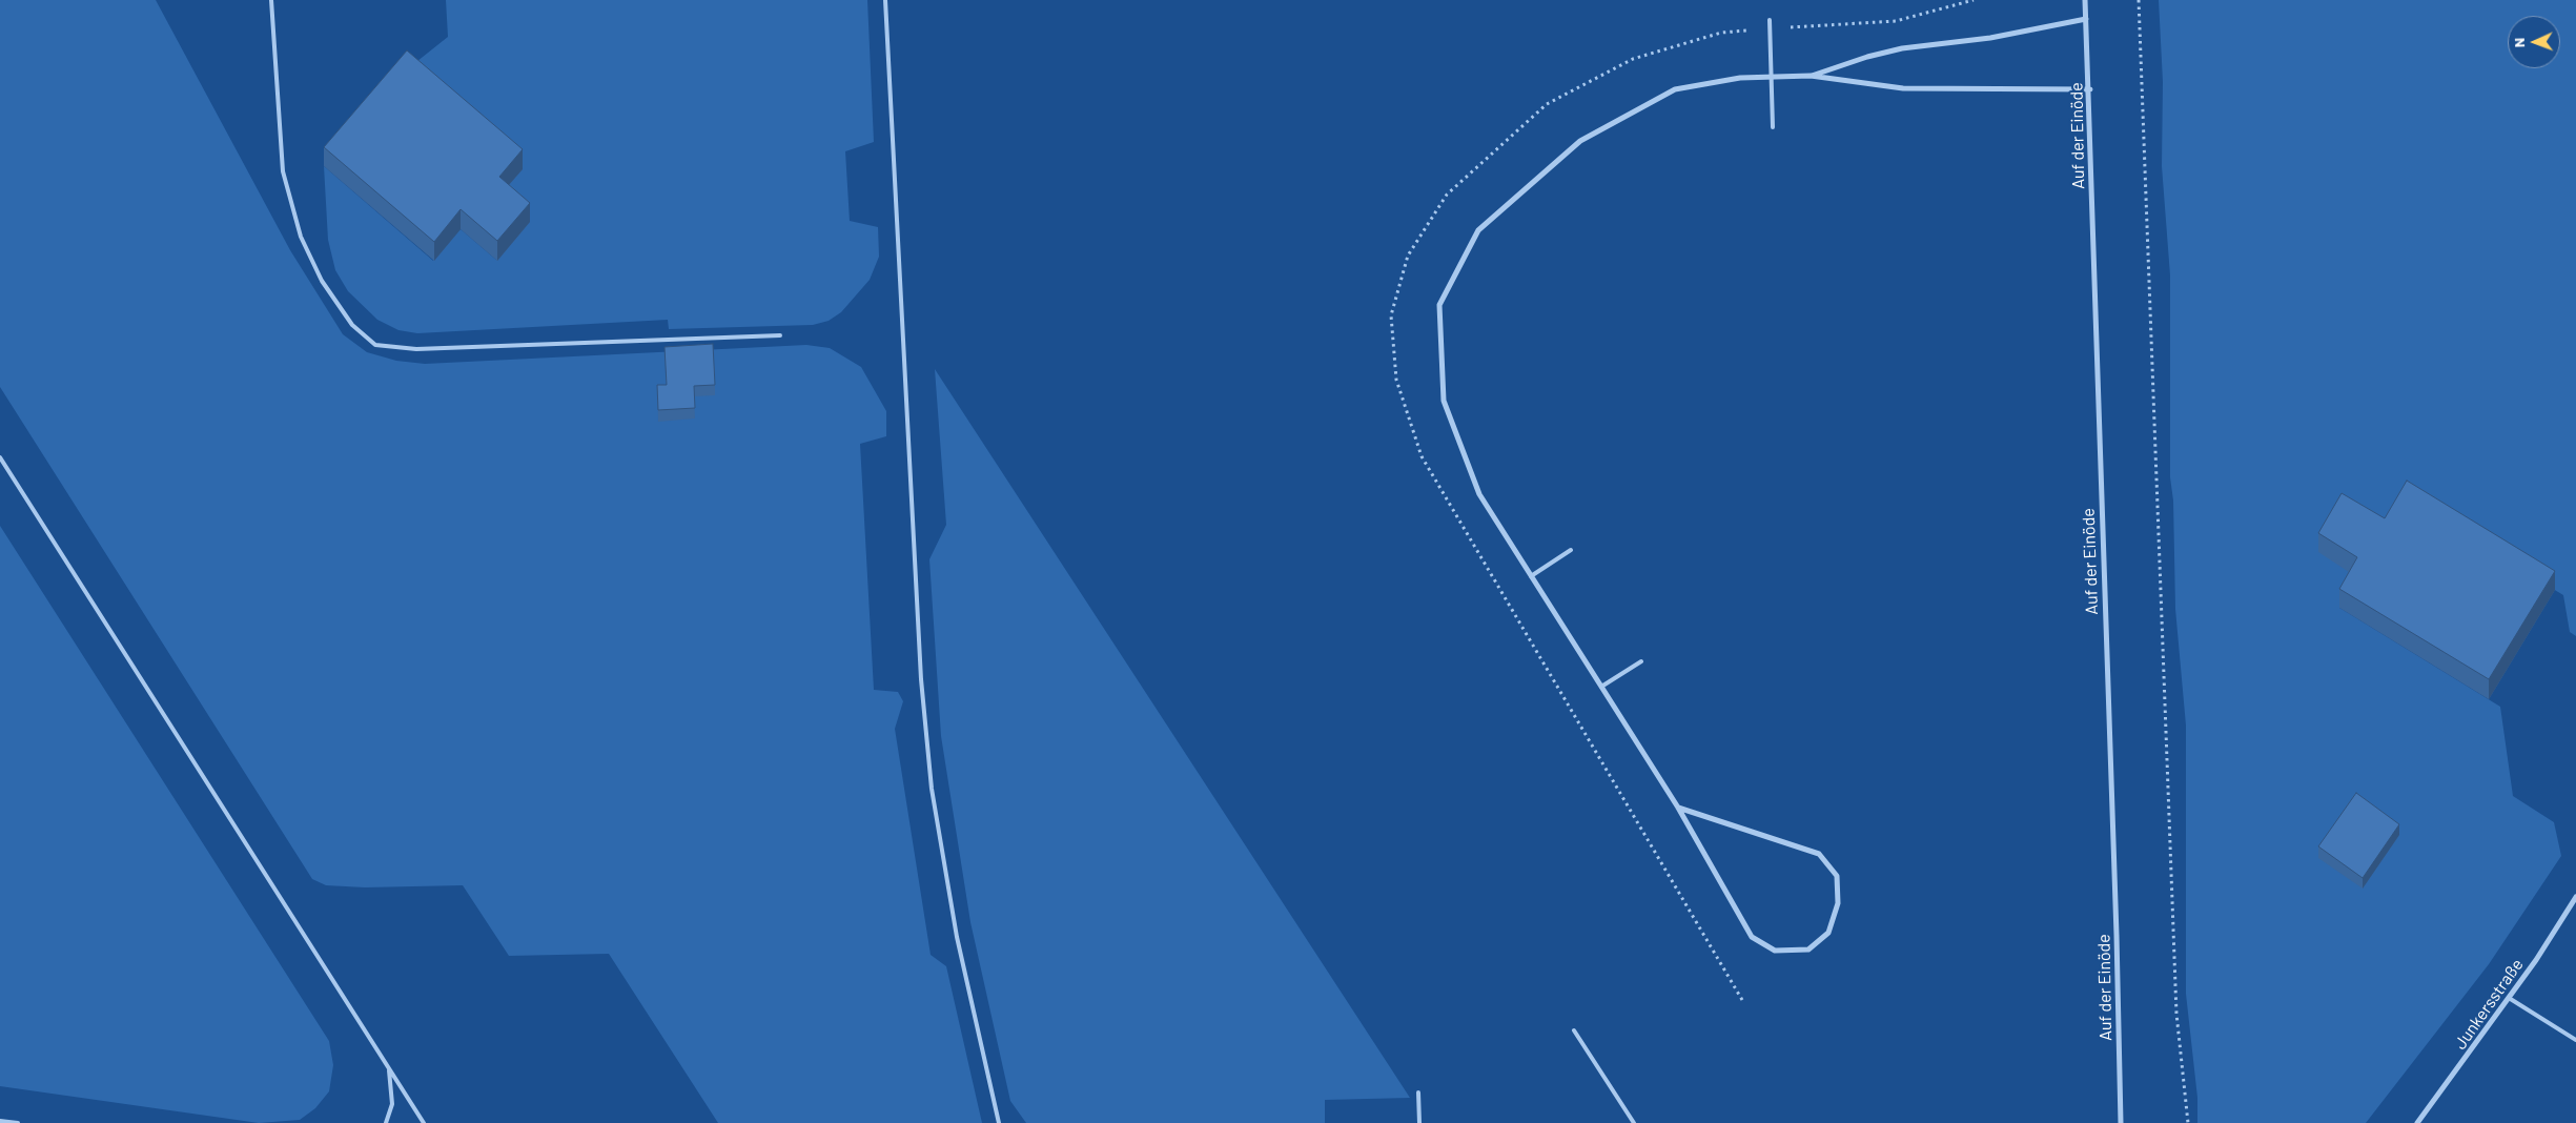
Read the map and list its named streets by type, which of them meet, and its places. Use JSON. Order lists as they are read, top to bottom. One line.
{"streets":{"street":["Auf der Einöde","Junkersstraße"]},"north":"left"}
